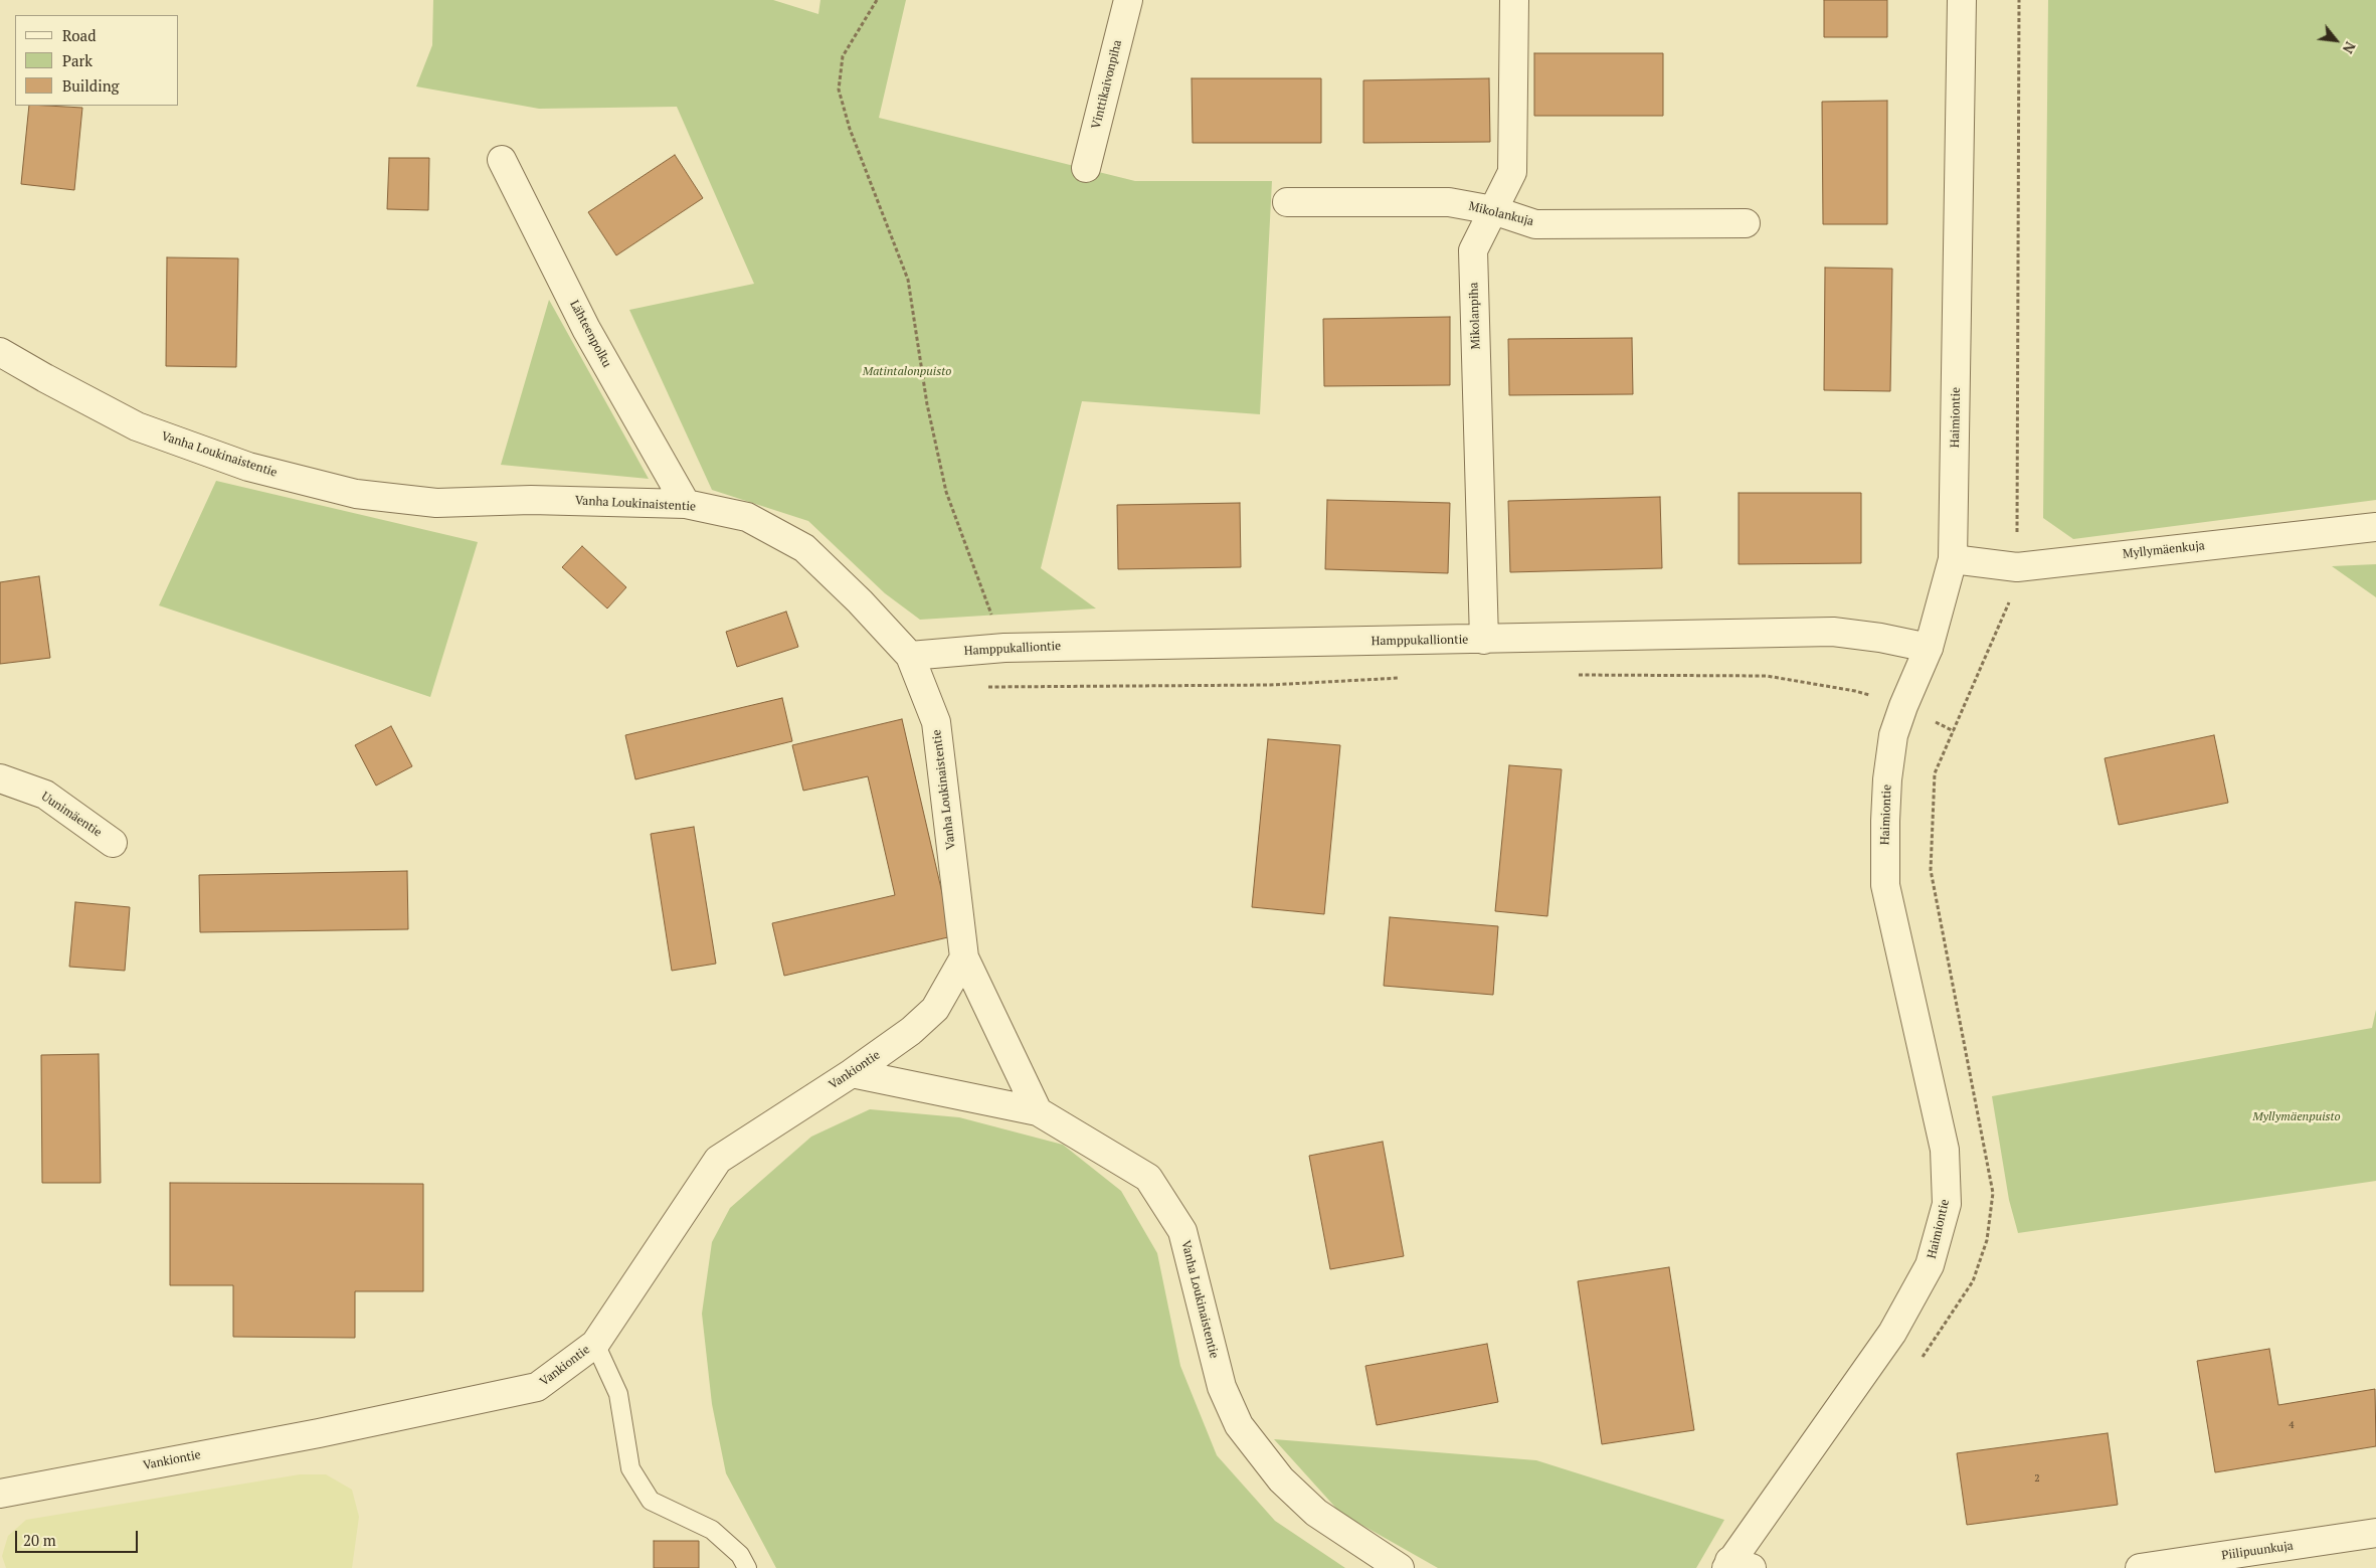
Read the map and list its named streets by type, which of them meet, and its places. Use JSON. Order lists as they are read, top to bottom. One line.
{"streets":{"street":["Vinttikaivonpiha","Mikolankuja","Mikolanpiha","Lähteenpolku","Haimiontie","Vanha Loukinaistentie","Myllymäenkuja","Hamppukalliontie","Uunimäentie","Vankiontie","Piilipuunkuja"]},"crossings":[["Mikolankuja","Mikolanpiha"],["Mikolanpiha","Hamppukalliontie"],["Lähteenpolku","Vanha Loukinaistentie"],["Haimiontie","Myllymäenkuja"],["Haimiontie","Hamppukalliontie"],["Vanha Loukinaistentie","Hamppukalliontie"],["Vanha Loukinaistentie","Vankiontie"]],"parks":["Matintalonpuisto","Myllymäenpuisto"],"house_numbers":["4","2"],"legend":["Road","Park","Building"],"scale_bar":"20 m","north":"bottom right"}
